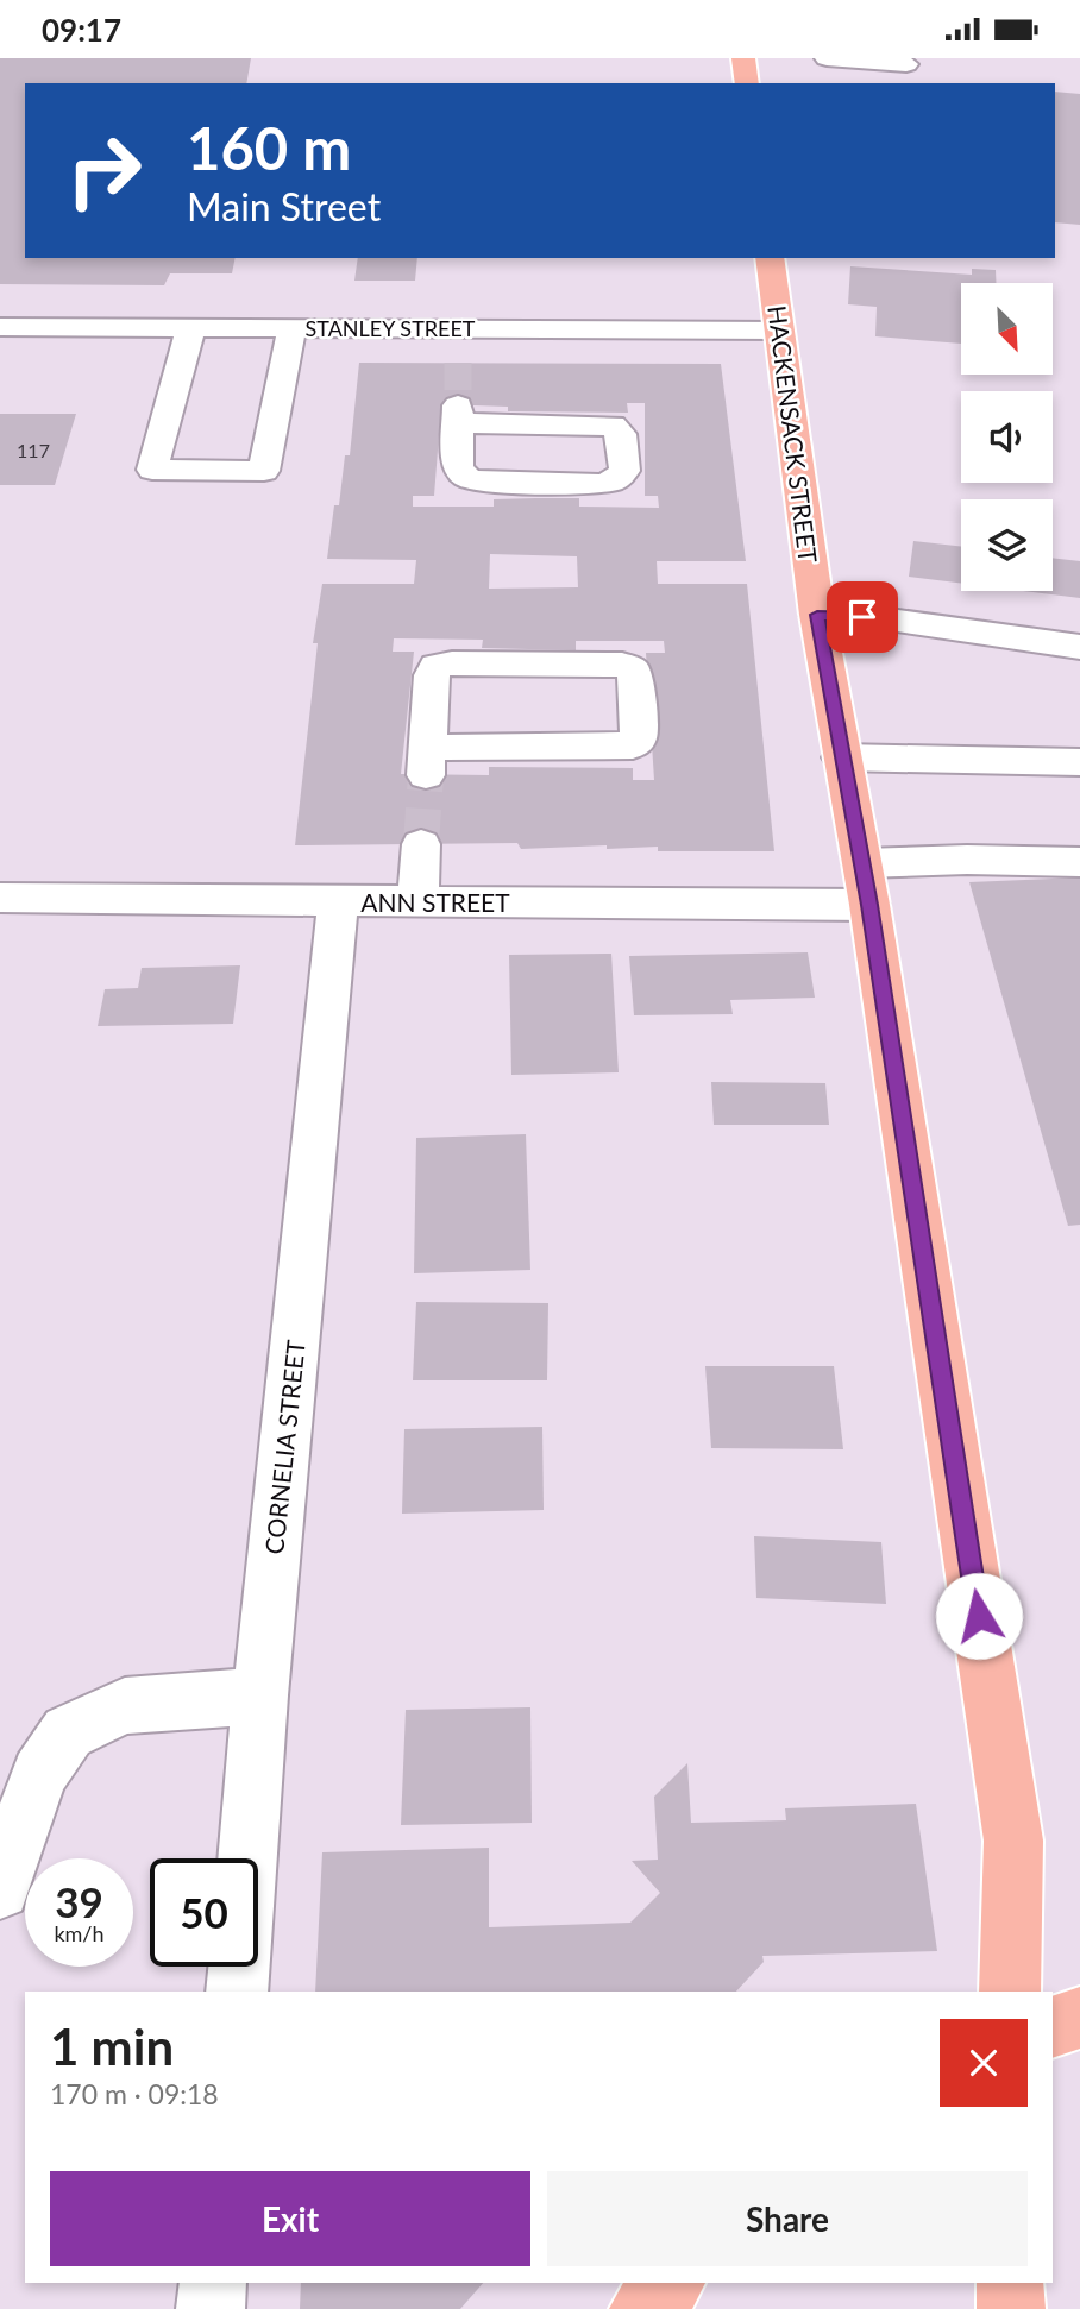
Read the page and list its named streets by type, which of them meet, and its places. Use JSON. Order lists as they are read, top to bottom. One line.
{"streets":{"main road":["HACKENSACK STREET"],"street":["STANLEY STREET","ANN STREET","CORNELIA STREET"]},"crossings":[["STANLEY STREET","HACKENSACK STREET"],["HACKENSACK STREET","ANN STREET"],["ANN STREET","CORNELIA STREET"]],"house_numbers":["117"],"north":"bottom right","page":{"status":"09:17","turn":["160 m","Main Street"],"speed":"39 km/h","limit":"50","heading":["1 min","170 m · 09:18"],"buttons":["Exit","Share"]}}
